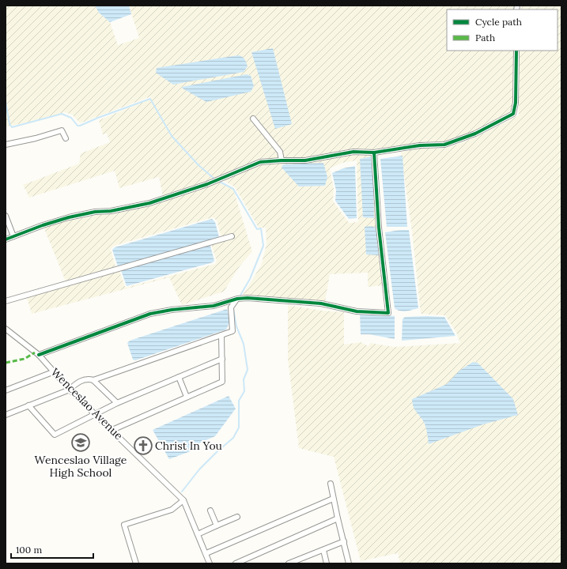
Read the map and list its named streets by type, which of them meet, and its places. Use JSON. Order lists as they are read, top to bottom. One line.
{"streets":{"street":["Wenceslao Avenue"]},"places":{"school or university":["Wenceslao Village High School"],"church":["Christ In You"]},"legend":["Cycle path","Path"],"scale_bar":"100 m"}
